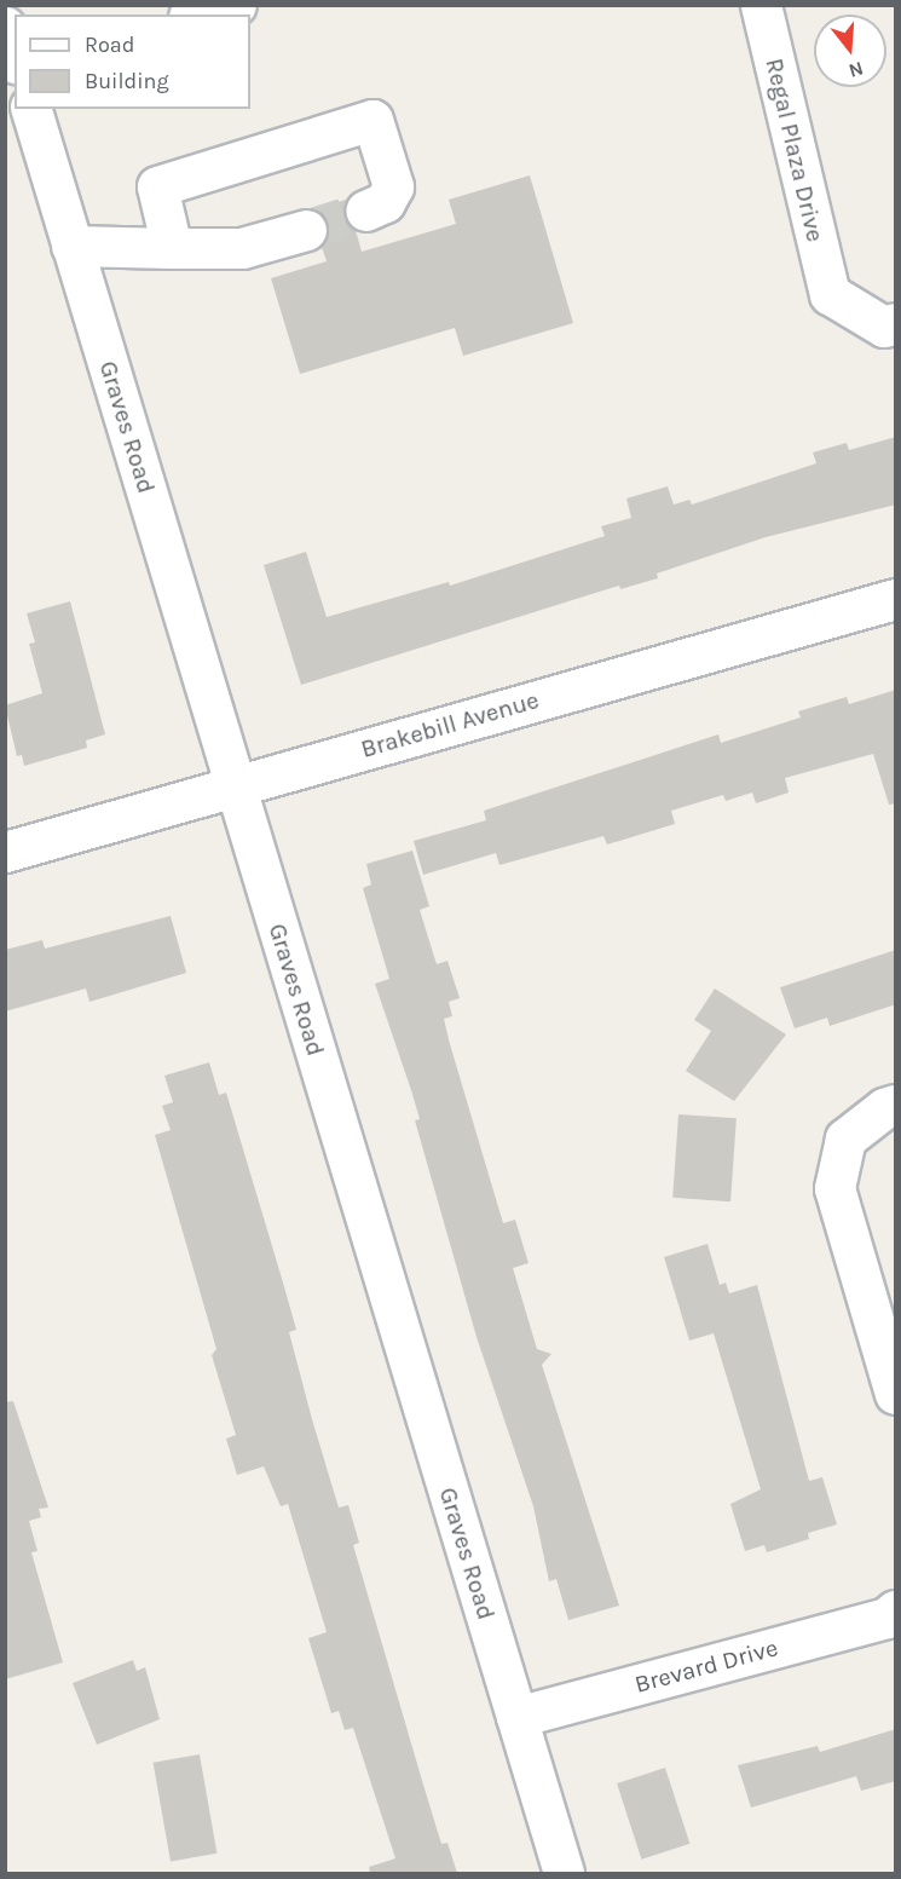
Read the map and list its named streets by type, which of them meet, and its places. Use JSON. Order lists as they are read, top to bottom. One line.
{"streets":{"street":["Regal Plaza Drive","Graves Road","Brakebill Avenue","Brevard Drive"]},"crossings":[["Graves Road","Brakebill Avenue"],["Graves Road","Brevard Drive"]],"legend":["Road","Building"],"north":"bottom"}
